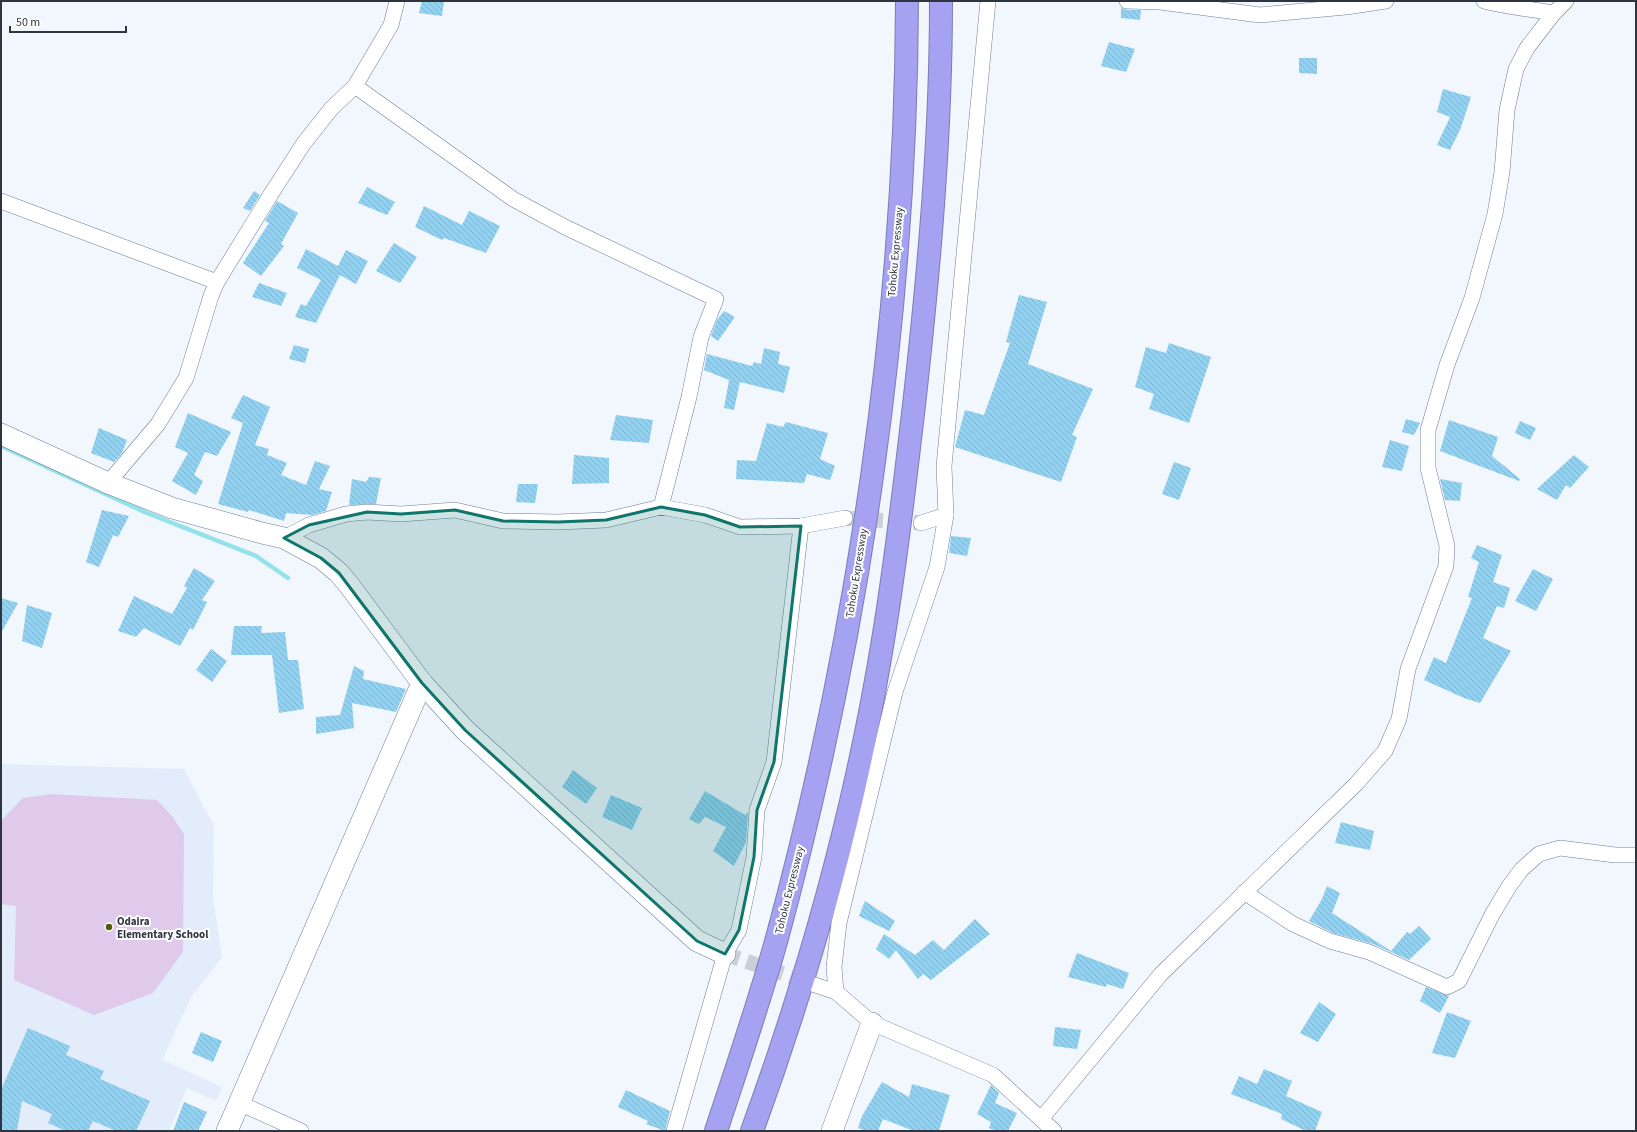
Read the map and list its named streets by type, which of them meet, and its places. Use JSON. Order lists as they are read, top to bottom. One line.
{"streets":{"highway":["Tohoku Expressway"]},"places":["Odaira Elementary School"],"scale_bar":"50 m"}
